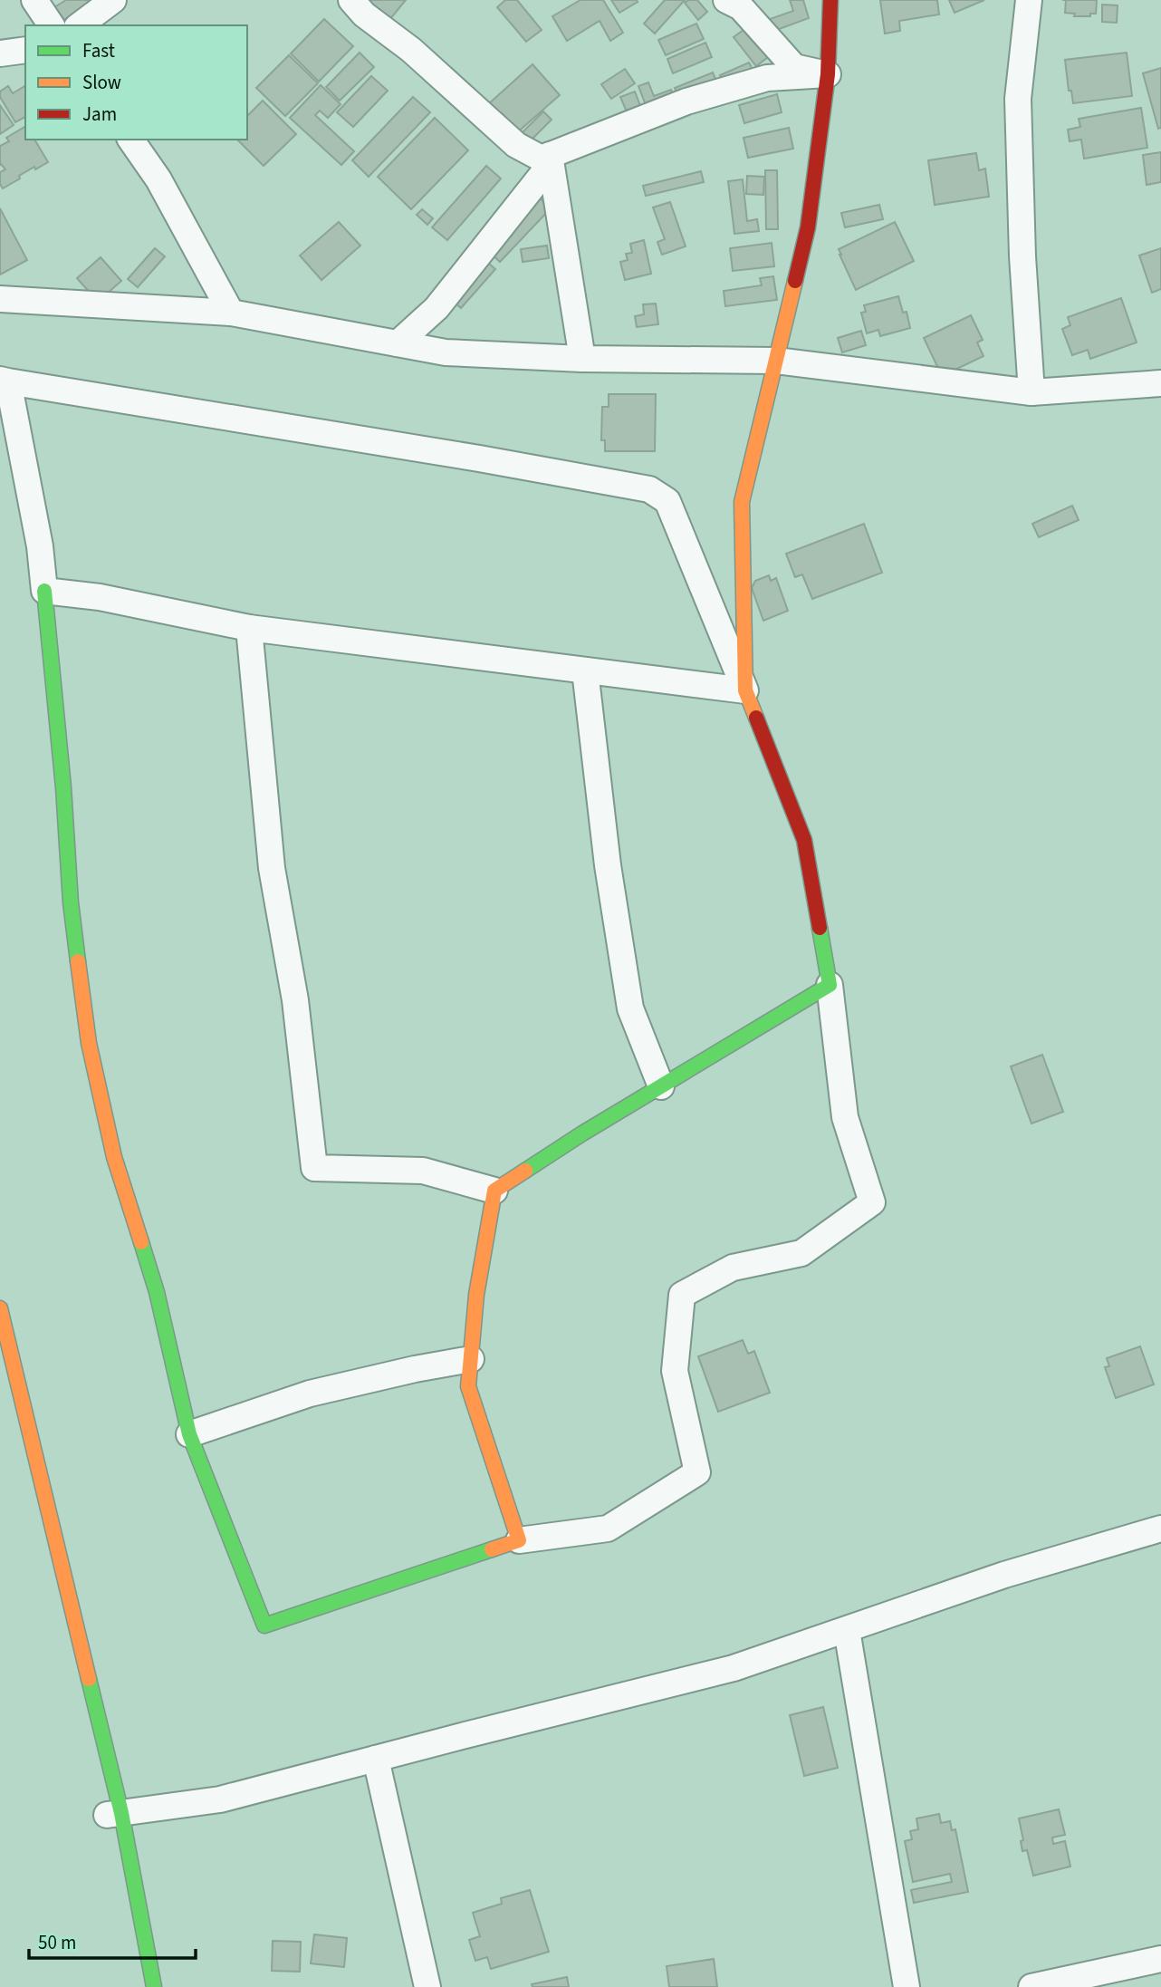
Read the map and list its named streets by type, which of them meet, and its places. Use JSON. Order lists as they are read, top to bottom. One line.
{"legend":["Fast","Slow","Jam"],"scale_bar":"50 m"}
